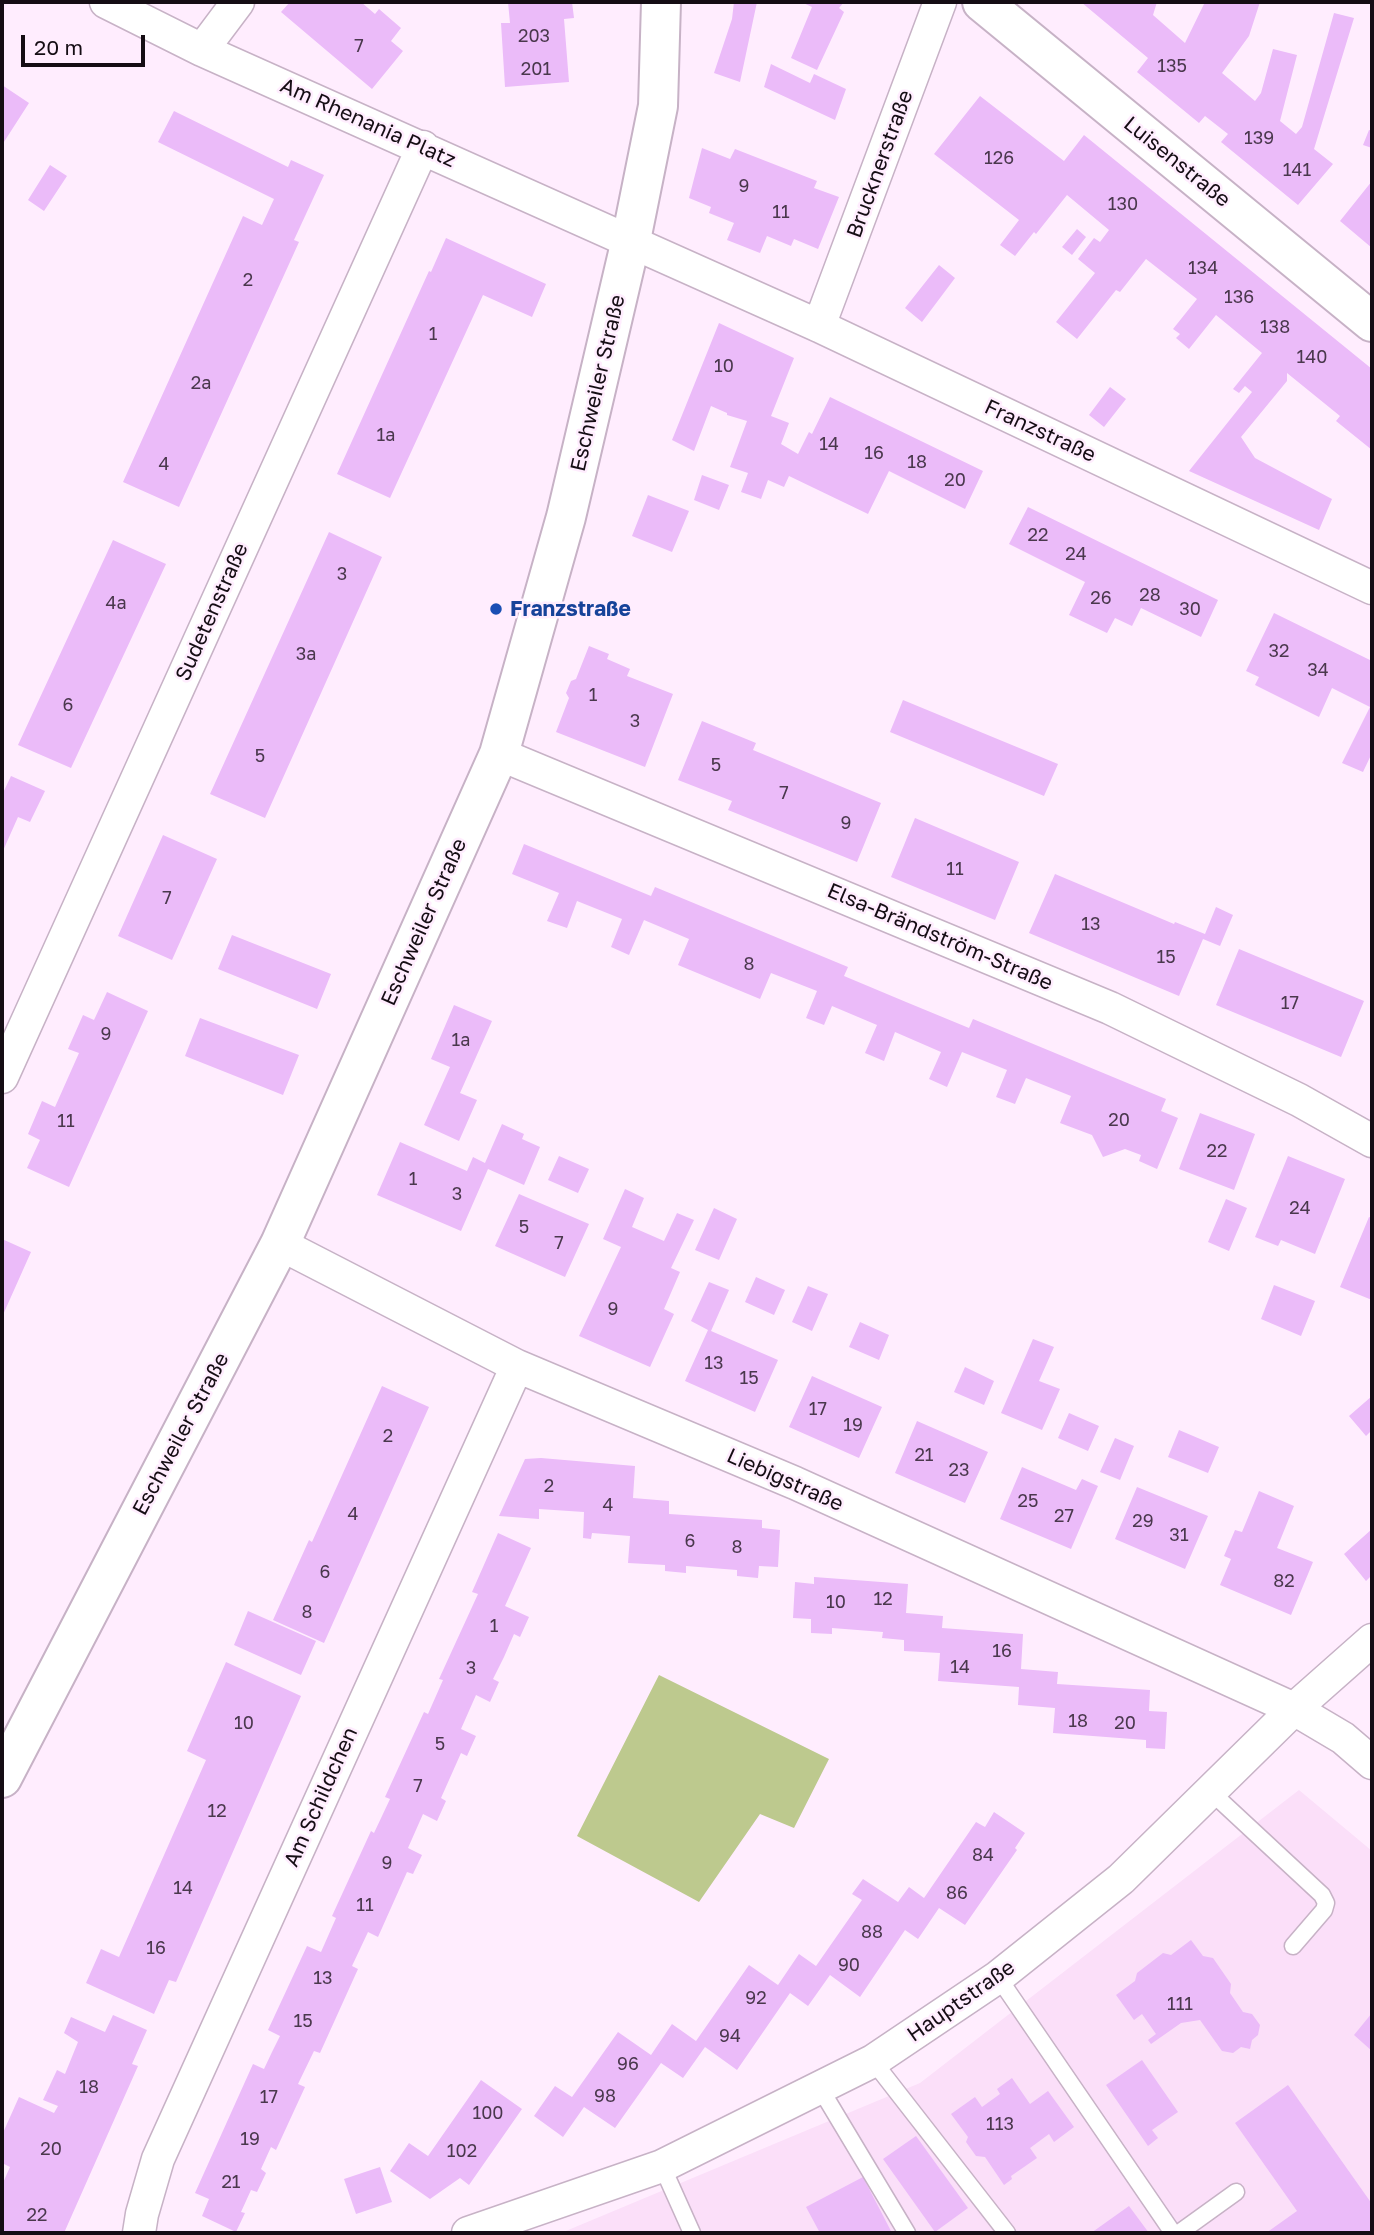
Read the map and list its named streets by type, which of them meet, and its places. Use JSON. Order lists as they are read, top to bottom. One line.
{"streets":{"street":["Am Rhenania Platz","Luisenstraße","Brucknerstraße","Eschweiler Straße","Franzstraße","Sudetenstraße","Elsa-Brändström-Straße","Liebigstraße","Am Schildchen","Hauptstraße"]},"crossings":[["Am Rhenania Platz","Eschweiler Straße"],["Am Rhenania Platz","Franzstraße"],["Am Rhenania Platz","Sudetenstraße"],["Brucknerstraße","Franzstraße"],["Eschweiler Straße","Franzstraße"],["Eschweiler Straße","Elsa-Brändström-Straße"],["Eschweiler Straße","Liebigstraße"],["Liebigstraße","Am Schildchen"],["Liebigstraße","Hauptstraße"]],"places":["Franzstraße"],"house_numbers":["203","7","135","201","139","126","141","9","130","11","134","2","136","138","1","140","10","2a","1a","14","16","18","4","20","22","24","3","28","26","4a","30","32","3a","34","1","6","3","5","5","7","9","11","7","13","15","8","17","9","1a","20","11","22","1","3","24","5","7","9","13","15","17","19","2","21","23","2","25","4","4","27","29","31","6","8","6","82","12","10","8","1","16","14","3","18","10","20","5","7","12","84","9","14","86","11","88","16","90","13","92","111","15","94","96","18","98","17","100","113","19","20","102","21","22"],"scale_bar":"20 m"}
